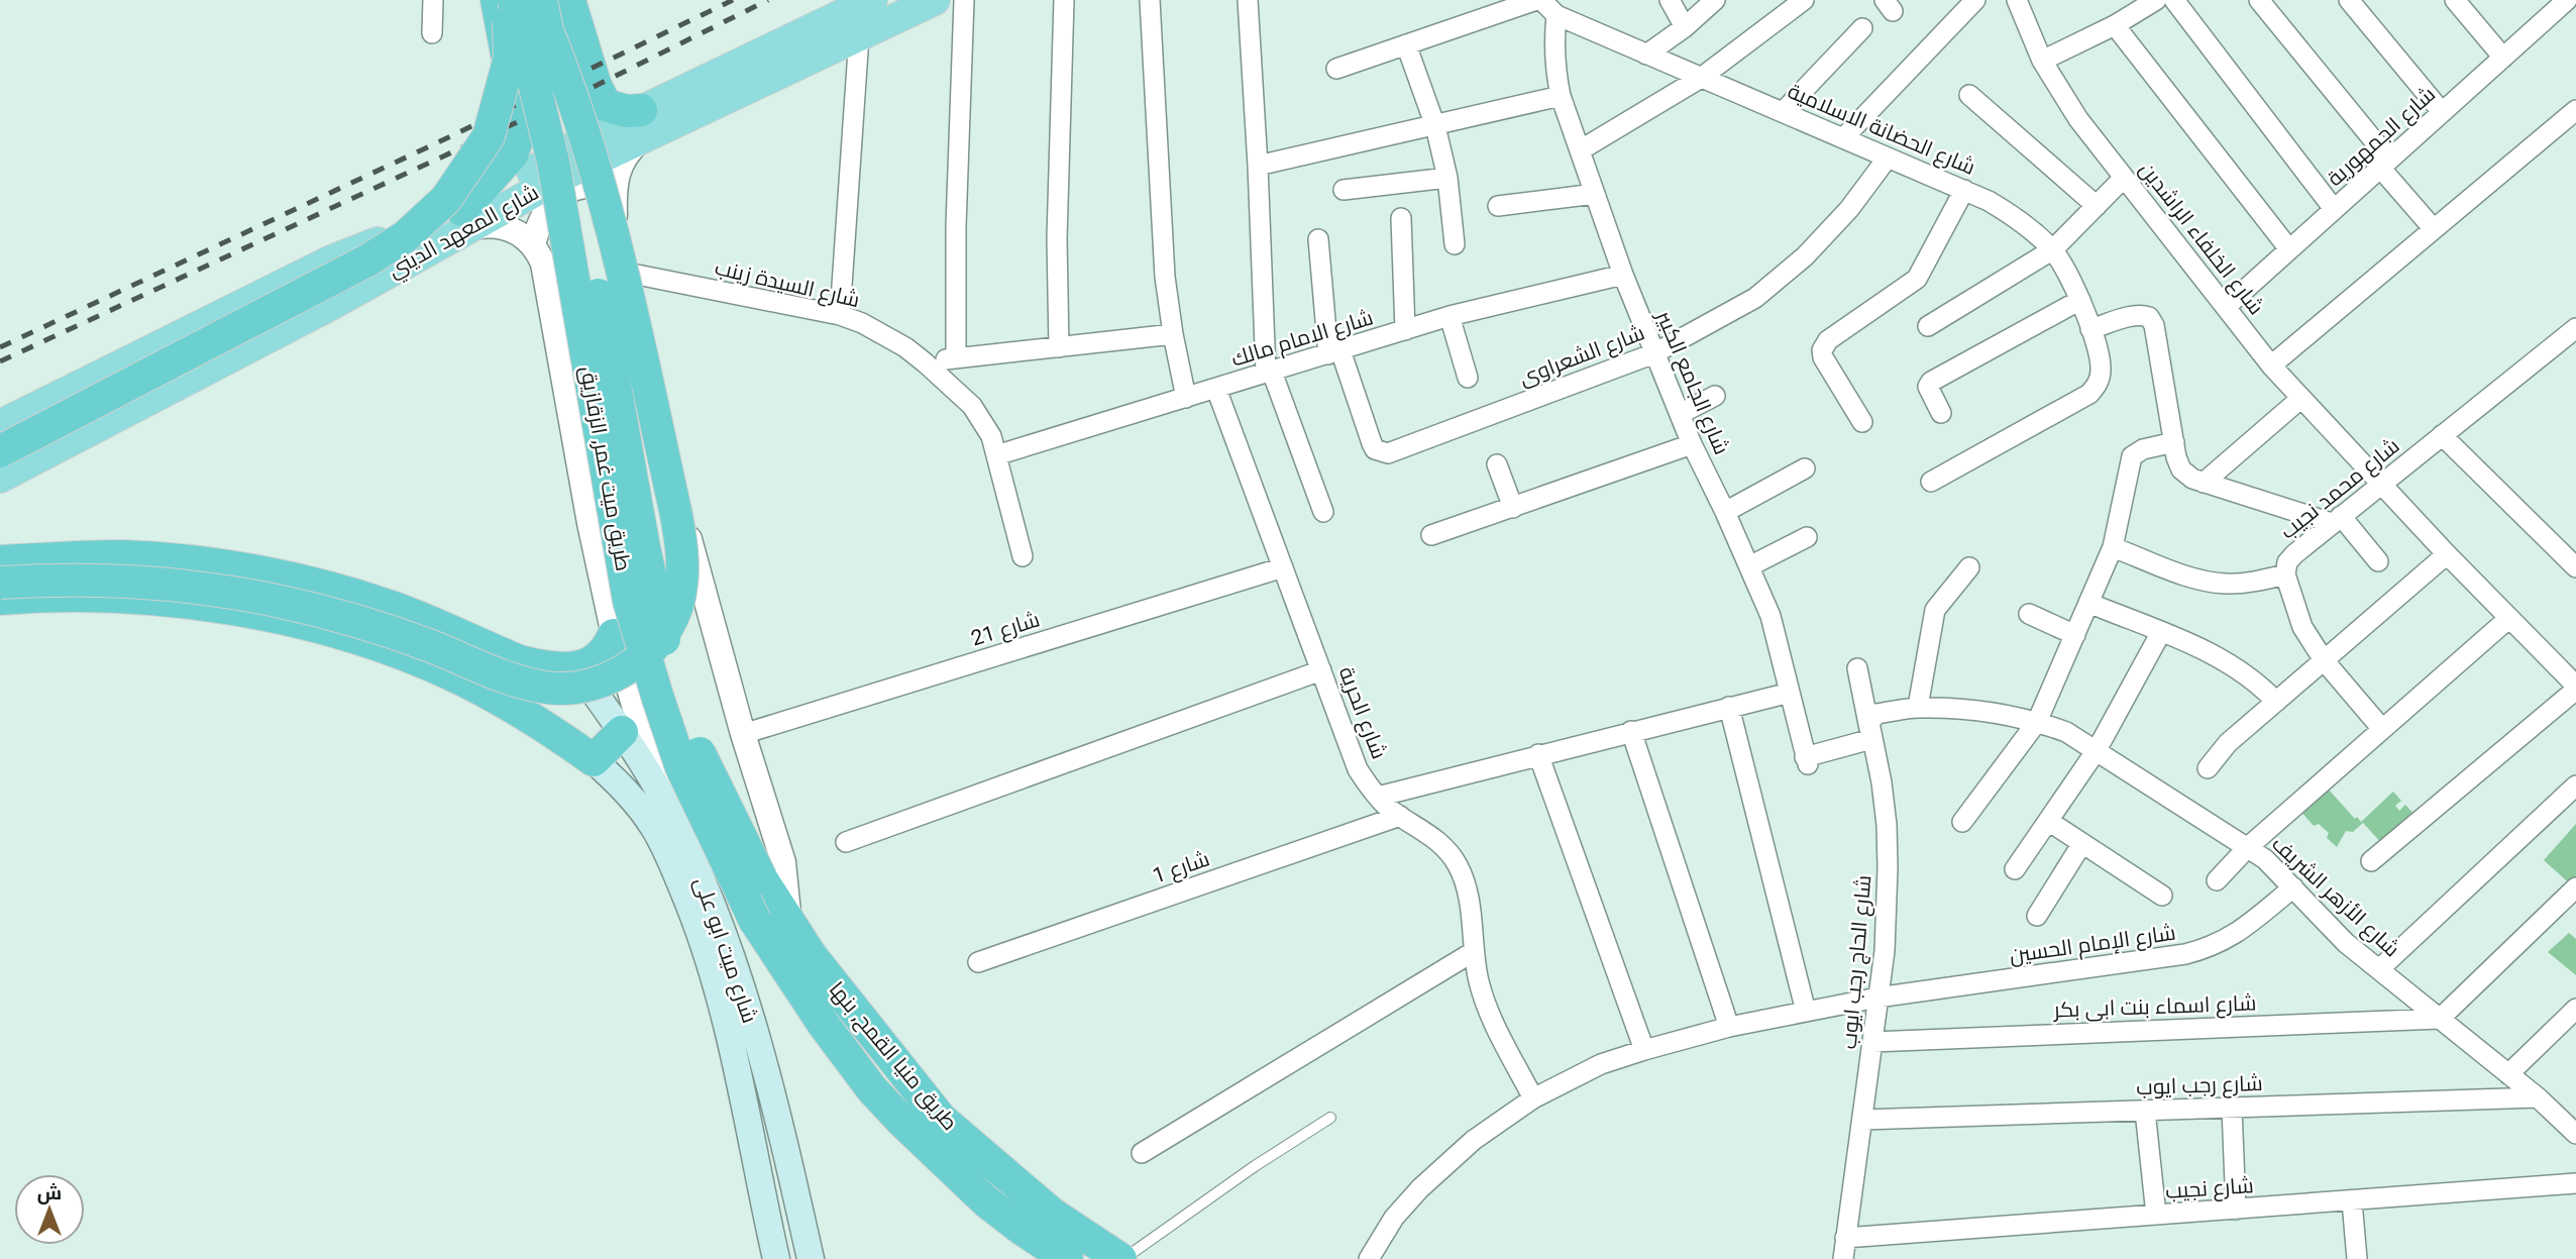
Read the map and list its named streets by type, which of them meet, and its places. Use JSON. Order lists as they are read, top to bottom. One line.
{"streets":{"highway":["طريق ميت غمر, الزقازيق","طريق منيا القمح, بنها"],"main road":["شارع المعهد الديني","شارع ميت ابو على"],"street":["شارع الحضانة الاسلامية","شارع الجمهورية","شارع الخلفاء الراشدين","شارع السيدة زينب","شارع الامام مالك","شارع الشعراوى","شارع الجامع الكبير","شارع محمد نجيب","شارع 21","شارع الحرية","شارع 1","شارع الأزهر الشريف","شارع الإمام الحسين","شارع الحاج رجب ايوب","شارع اسماء بنت ابى بكر","شارع رجب ايوب","شارع نجيب"]},"crossings":[["شارع الحضانة الاسلامية","شارع الشعراوى"],["شارع الحضانة الاسلامية","شارع الجامع الكبير"],["شارع الجمهورية","شارع الخلفاء الراشدين"],["شارع الخلفاء الراشدين","شارع محمد نجيب"],["شارع السيدة زينب","شارع الامام مالك"],["شارع الامام مالك","شارع الشعراوى"],["شارع الامام مالك","شارع الجامع الكبير"],["شارع الامام مالك","شارع الحرية"],["شارع الشعراوى","شارع الجامع الكبير"],["شارع الجامع الكبير","شارع الحاج رجب ايوب"],["طريق ميت غمر, الزقازيق","طريق منيا القمح, بنها"],["شارع 21","شارع الحرية"],["شارع الحرية","شارع 1"],["شارع الحرية","شارع الإمام الحسين"],["شارع الأزهر الشريف","شارع الإمام الحسين"],["شارع الأزهر الشريف","شارع اسماء بنت ابى بكر"],["شارع الأزهر الشريف","شارع رجب ايوب"],["شارع الإمام الحسين","شارع الحاج رجب ايوب"],["شارع الحاج رجب ايوب","شارع اسماء بنت ابى بكر"],["شارع الحاج رجب ايوب","شارع رجب ايوب"],["شارع الحاج رجب ايوب","شارع نجيب"]],"north":"top"}
